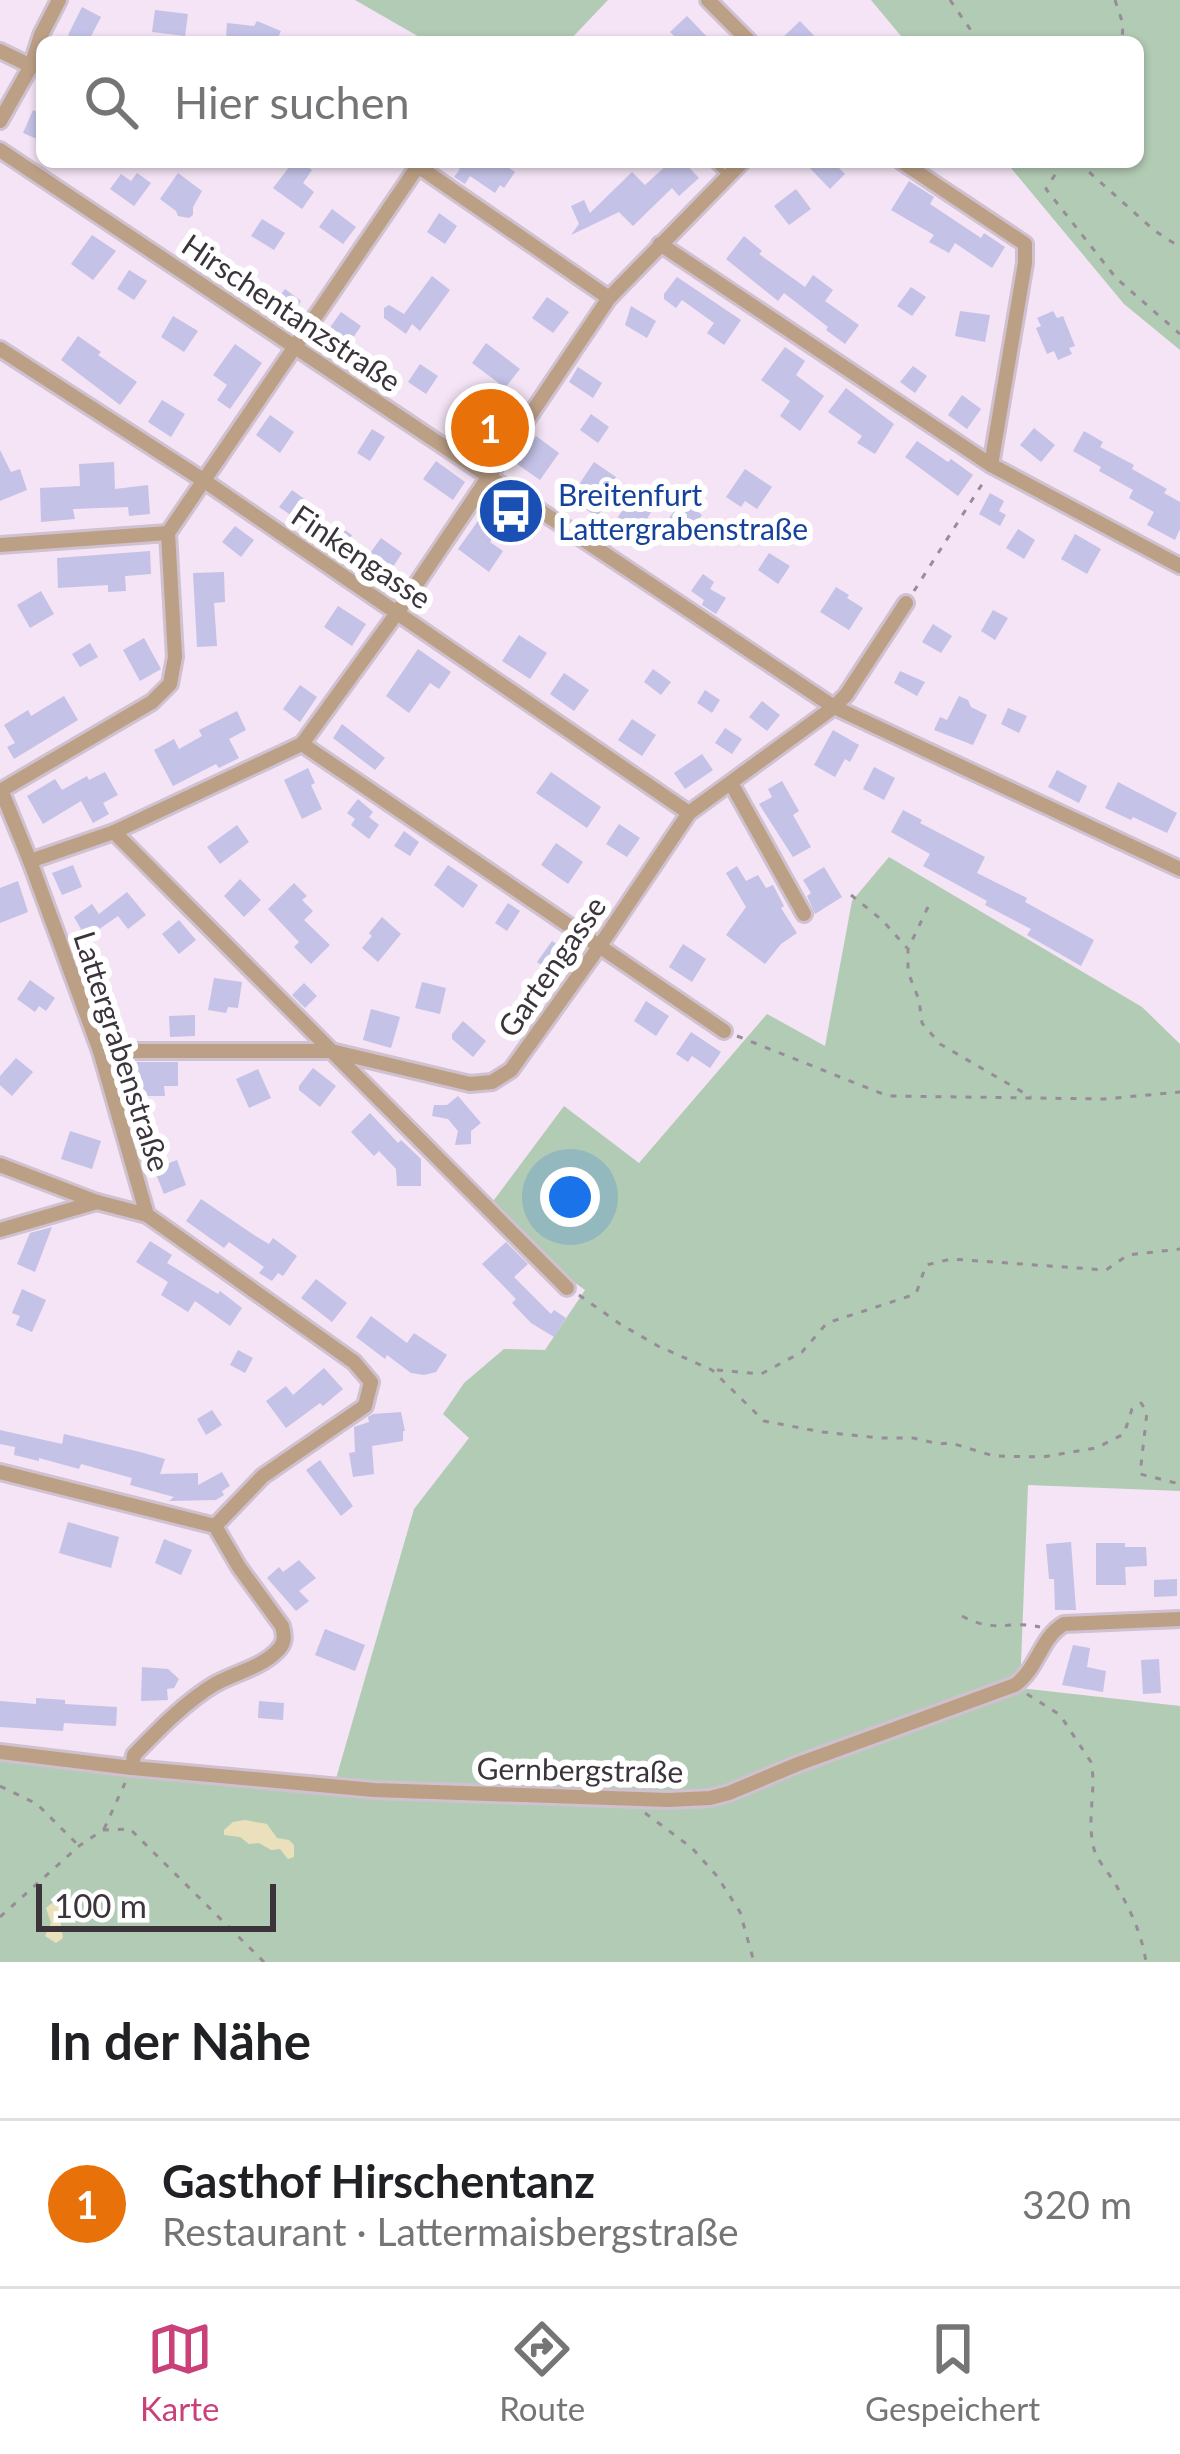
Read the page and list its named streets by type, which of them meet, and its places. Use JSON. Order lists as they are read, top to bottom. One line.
{"streets":{"street":["Hirschentanzstraße","Finkengasse","Gartengasse","Lattergrabenstraße","Gernbergstraße"]},"crossings":[["Hirschentanzstraße","Gartengasse"],["Finkengasse","Gartengasse"],["Gartengasse","Lattergrabenstraße"]],"places":{"bus stop":["Breitenfurt Lattergrabenstraße"]},"scale_bar":"100 m","page":{"search":"Hier suchen","pins":"1","scale":"100 m","heading":"In der Nähe","list":[{"mark":"1","name":"Gasthof Hirschentanz","note":"Restaurant · Lattermaisbergstraße","value":"320 m"}],"nav":["Karte","Route","Gespeichert"]}}
